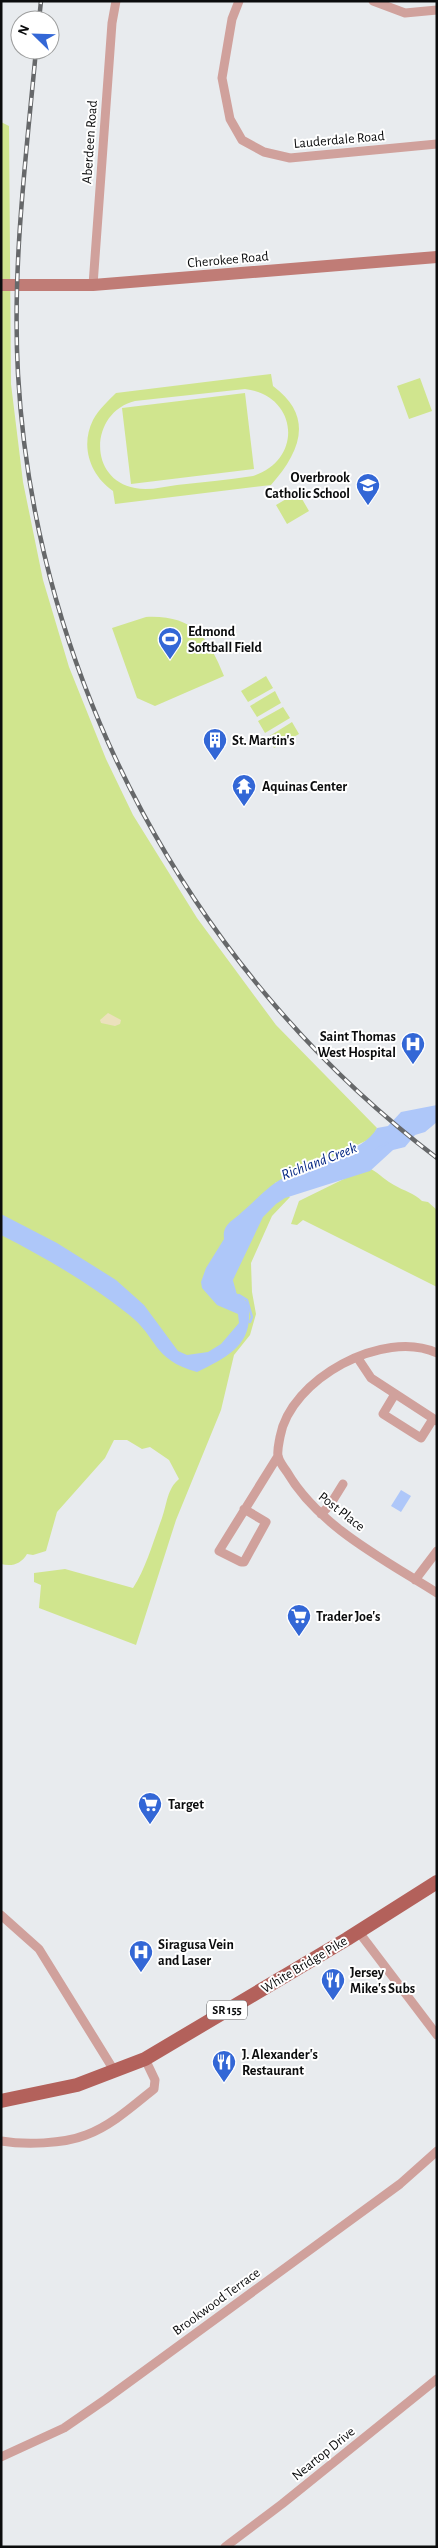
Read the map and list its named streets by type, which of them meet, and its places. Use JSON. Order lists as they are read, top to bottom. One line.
{"streets":{"main road":["White Bridge Pike","SR 155"],"street":["Lauderdale Road","Aberdeen Road","Cherokee Road","Post Place","Brookwood Terrace","Neartop Drive"]},"crossings":[["Aberdeen Road","Cherokee Road"]],"water":["Richland Creek"],"places":{"school or university":["Overbrook Catholic School"],"sports":["Edmond Softball Field"],"building":["St. Martin's"],"temple":["Aquinas Center"],"hospital":["Saint Thomas West Hospital","Siragusa Vein and Laser"],"supermarket":["Trader Joe's","Target"],"restaurant":["Jersey Mike's Subs","J. Alexander's Restaurant"]},"north":"top left"}
